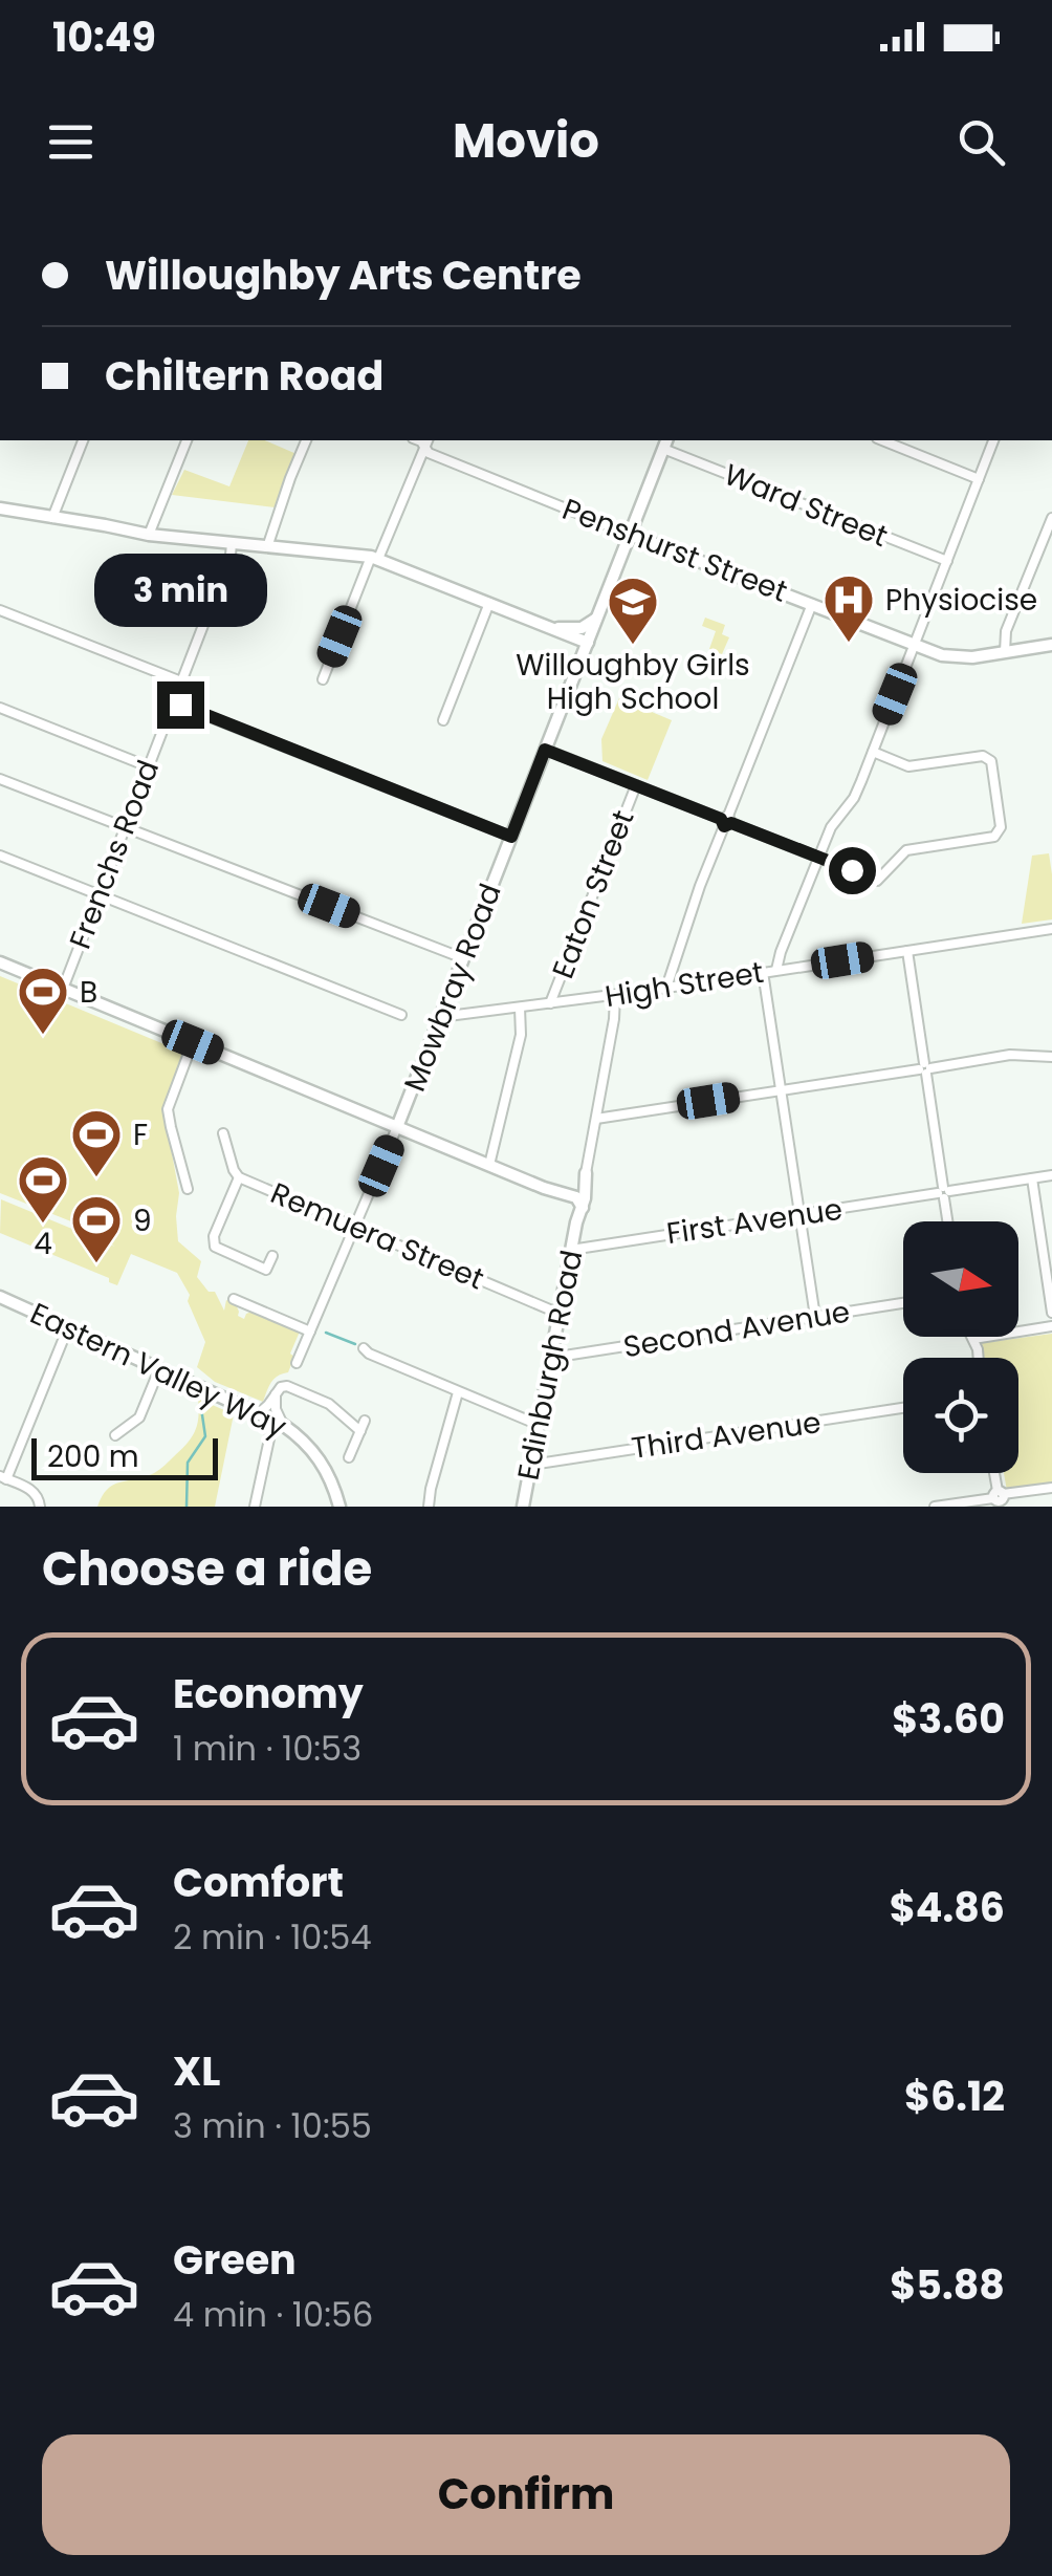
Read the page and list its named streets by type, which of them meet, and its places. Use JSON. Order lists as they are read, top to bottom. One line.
{"streets":{"main road":["Penshurst Street","Mowbray Road","Edinburgh Road","Eastern Valley Way"],"street":["Ward Street","Frenchs Road","Eaton Street","High Street","First Avenue","Remuera Street","Second Avenue","Third Avenue"]},"crossings":[["Ward Street","Mowbray Road"],["Penshurst Street","Mowbray Road"],["Eaton Street","High Street"],["High Street","Mowbray Road"],["First Avenue","Edinburgh Road"],["Remuera Street","Edinburgh Road"],["Second Avenue","Edinburgh Road"],["Edinburgh Road","Third Avenue"]],"places":{"hospital":["Physiocise"],"school or university":["Willoughby Girls High School"],"sports":["B","F","4","9"]},"scale_bar":"200 m","north":"right","page":{"status":"10:49","header":"Movio","banner":["Willoughby Arts Centre","Chiltern Road"],"bubble":"3 min","scale":"200 m","heading":"Choose a ride","list":[{"name":"Economy","note":"1 min · 10:53","value":"$3.60"},{"name":"Comfort","note":"2 min · 10:54","value":"$4.86"},{"name":"XL","note":"3 min · 10:55","value":"$6.12"},{"name":"Green","note":"4 min · 10:56","value":"$5.88"}],"buttons":"Confirm"}}
